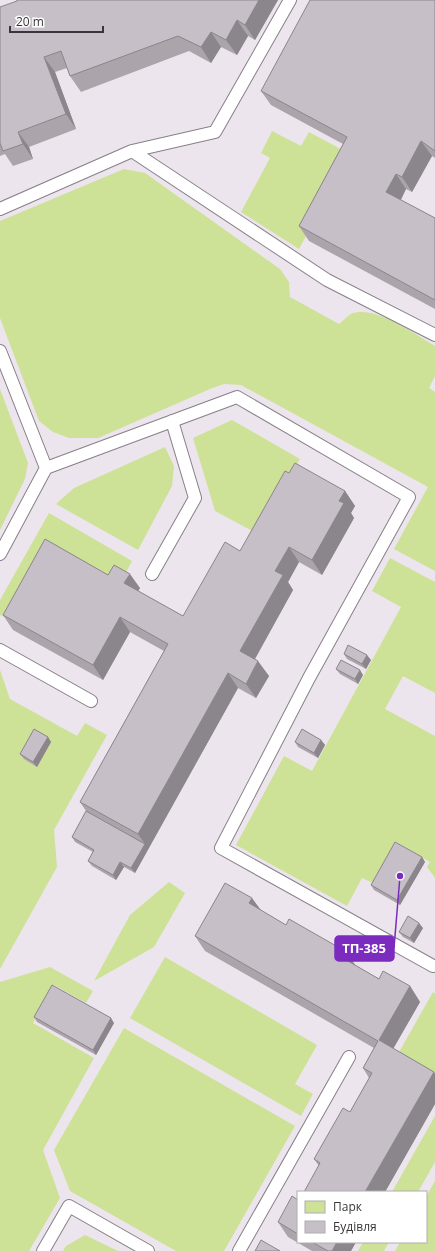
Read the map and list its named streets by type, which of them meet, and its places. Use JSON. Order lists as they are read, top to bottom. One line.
{"places":["ТП-385"],"legend":["Парк","Будівля"],"scale_bar":"20 m"}
